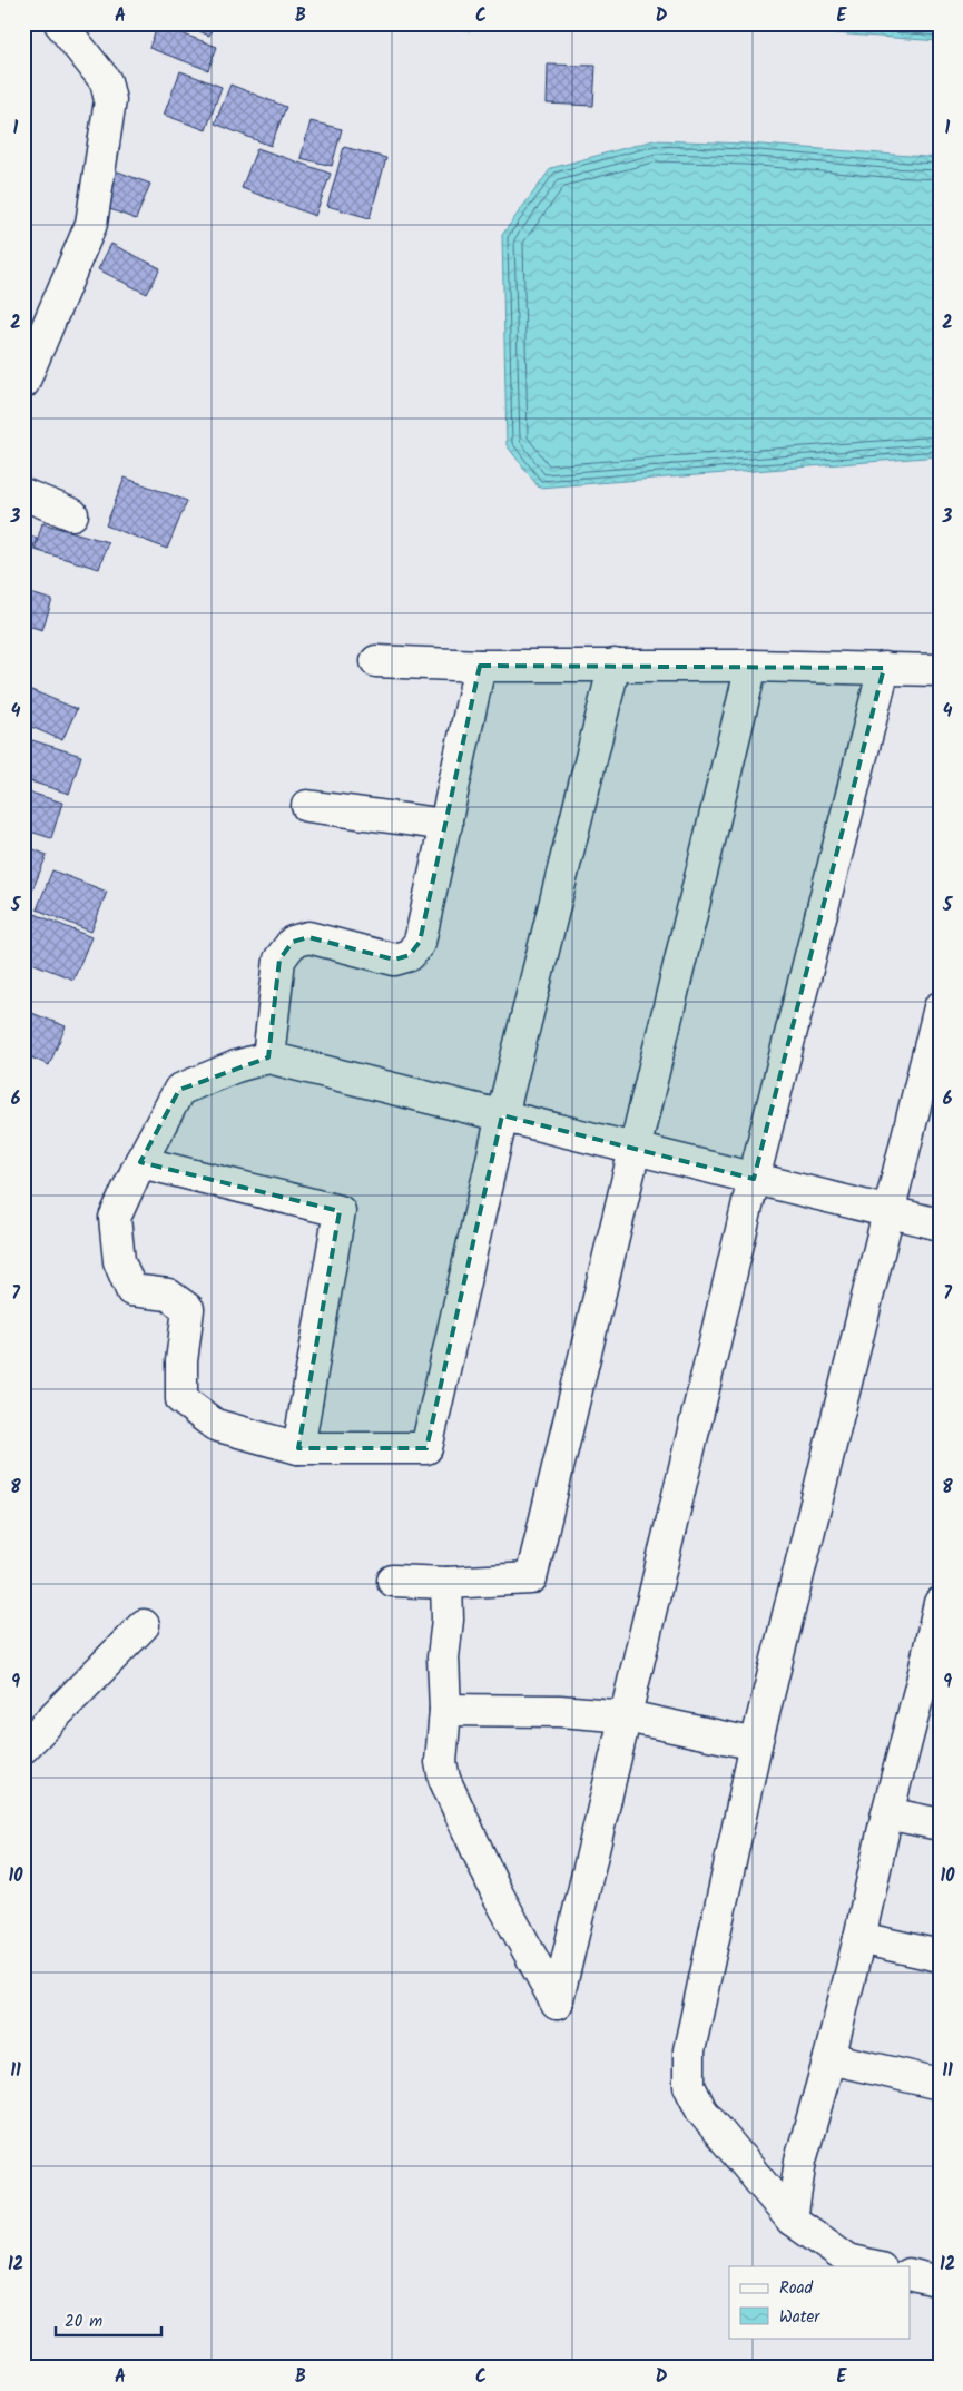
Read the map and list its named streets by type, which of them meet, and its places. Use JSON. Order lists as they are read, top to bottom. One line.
{"legend":["Road","Water"],"scale_bar":"20 m","grid":{"columns":["A","B","C","D","E"],"rows":["1","2","3","4","5","6","7","8","9","10","11","12"]}}
